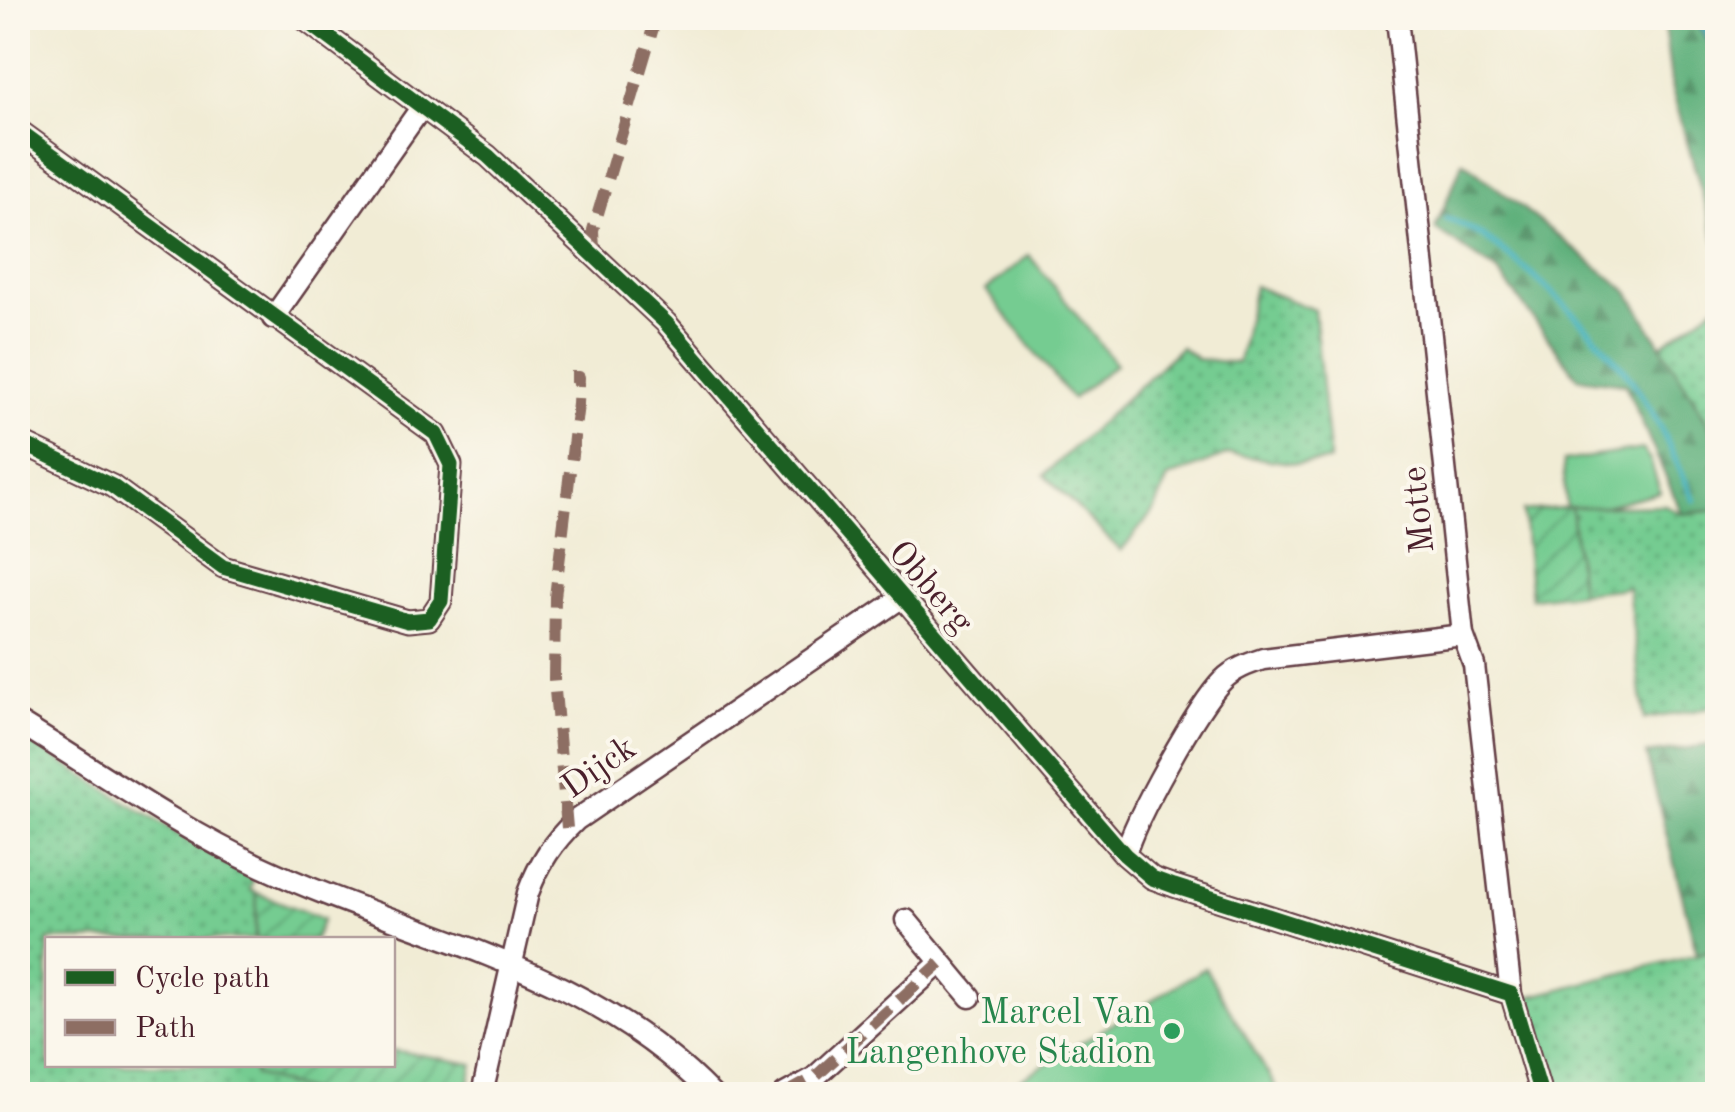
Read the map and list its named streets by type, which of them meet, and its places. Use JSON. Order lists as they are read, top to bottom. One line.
{"streets":{"street":["Motte","Obberg","Dijck"]},"crossings":[["Motte","Obberg"],["Obberg","Dijck"]],"places":["Marcel Van Langenhove Stadion"],"legend":["Cycle path","Path"]}
